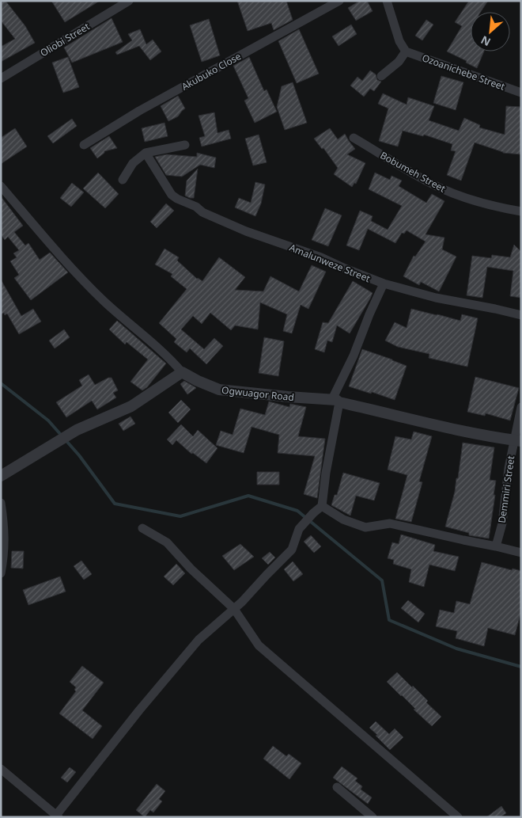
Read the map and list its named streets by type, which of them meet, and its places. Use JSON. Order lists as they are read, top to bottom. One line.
{"streets":{"street":["Oliobi Street","Akubuko Close","Ozoanichebe Street","Bobumeh Street","Amalunweze Street","Ogwuagor Road","Demmiri Street"]},"crossings":[["Ogwuagor Road","Demmiri Street"]],"north":"bottom left"}
